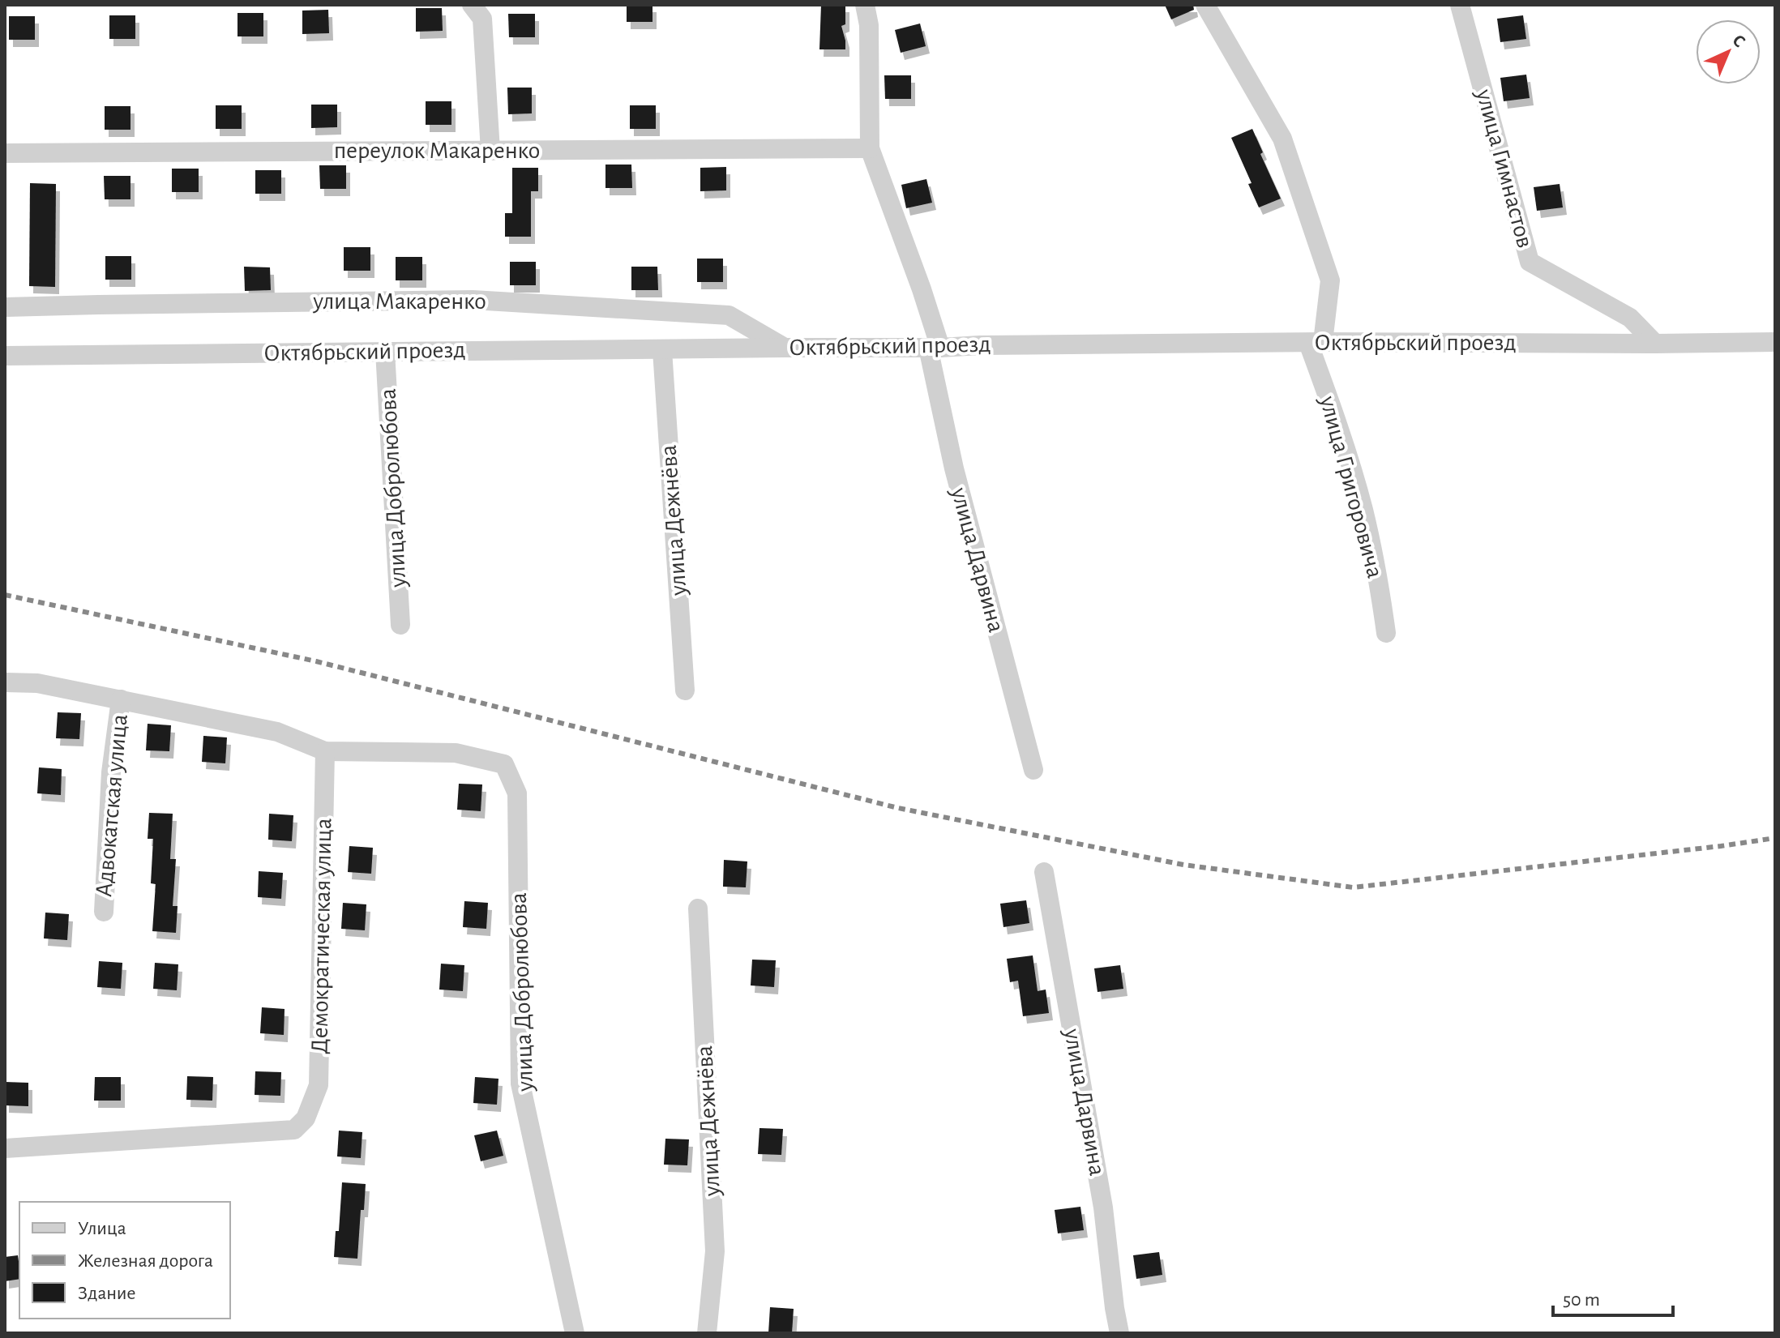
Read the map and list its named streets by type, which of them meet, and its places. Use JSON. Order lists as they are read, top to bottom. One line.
{"streets":{"street":["переулок Макаренко","улица Гимнастов","улица Макаренко","Октябрьский проезд","улица Григоровича","улица Добролюбова","улица Дежнёва","улица Дарвина","Адвокатская улица","Демократическая улица"]},"crossings":[["переулок Макаренко","улица Дарвина"],["улица Гимнастов","Октябрьский проезд"],["улица Макаренко","Октябрьский проезд"],["Октябрьский проезд","улица Григоровича"],["Октябрьский проезд","улица Добролюбова"],["Октябрьский проезд","улица Дежнёва"],["Октябрьский проезд","улица Дарвина"],["улица Добролюбова","Демократическая улица"]],"legend":["Улица","Железная дорога","Здание"],"scale_bar":"50 m","north":"top right"}
